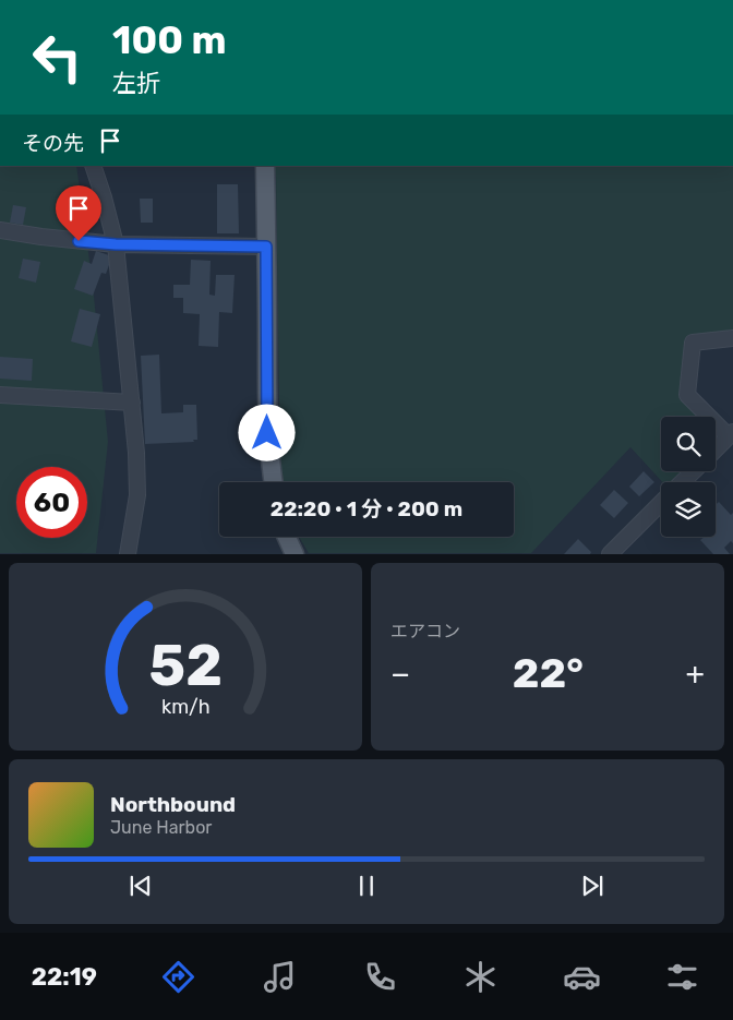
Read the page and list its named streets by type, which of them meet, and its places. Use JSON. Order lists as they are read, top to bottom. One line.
{"page":{"turn":["100 m","左折"],"then":"その先","limit":"60","trip":"22:20 · 1 分 · 200 m","tile":"エアコン","heat":["−","22°","+"],"song":["Northbound","June Harbor"],"tabs":"22:19","gauge":["52","km/h"]}}
